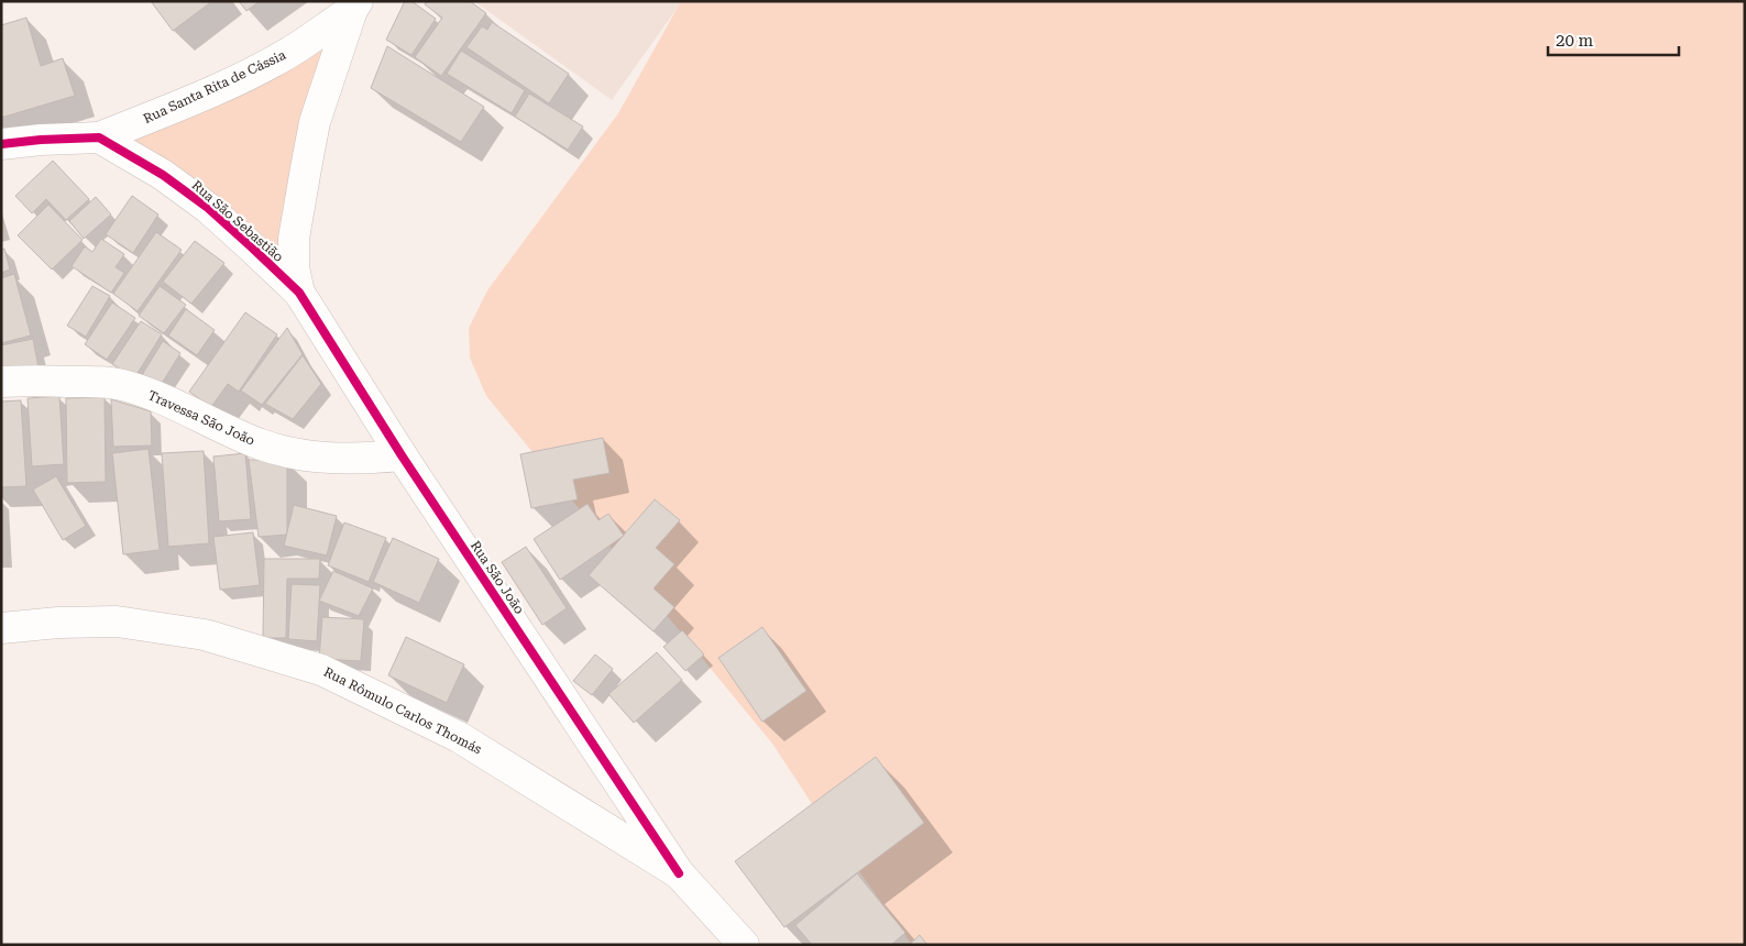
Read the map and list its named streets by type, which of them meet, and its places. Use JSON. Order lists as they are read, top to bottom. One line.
{"streets":{"street":["Rua Santa Rita de Cássia","Rua São Sebastião","Travessa São João","Rua São João","Rua Rômulo Carlos Thomás"]},"crossings":[["Rua Santa Rita de Cássia","Rua São Sebastião"],["Rua Santa Rita de Cássia","Rua São João"],["Rua São Sebastião","Rua São João"],["Travessa São João","Rua São João"],["Rua São João","Rua Rômulo Carlos Thomás"]],"scale_bar":"20 m"}
